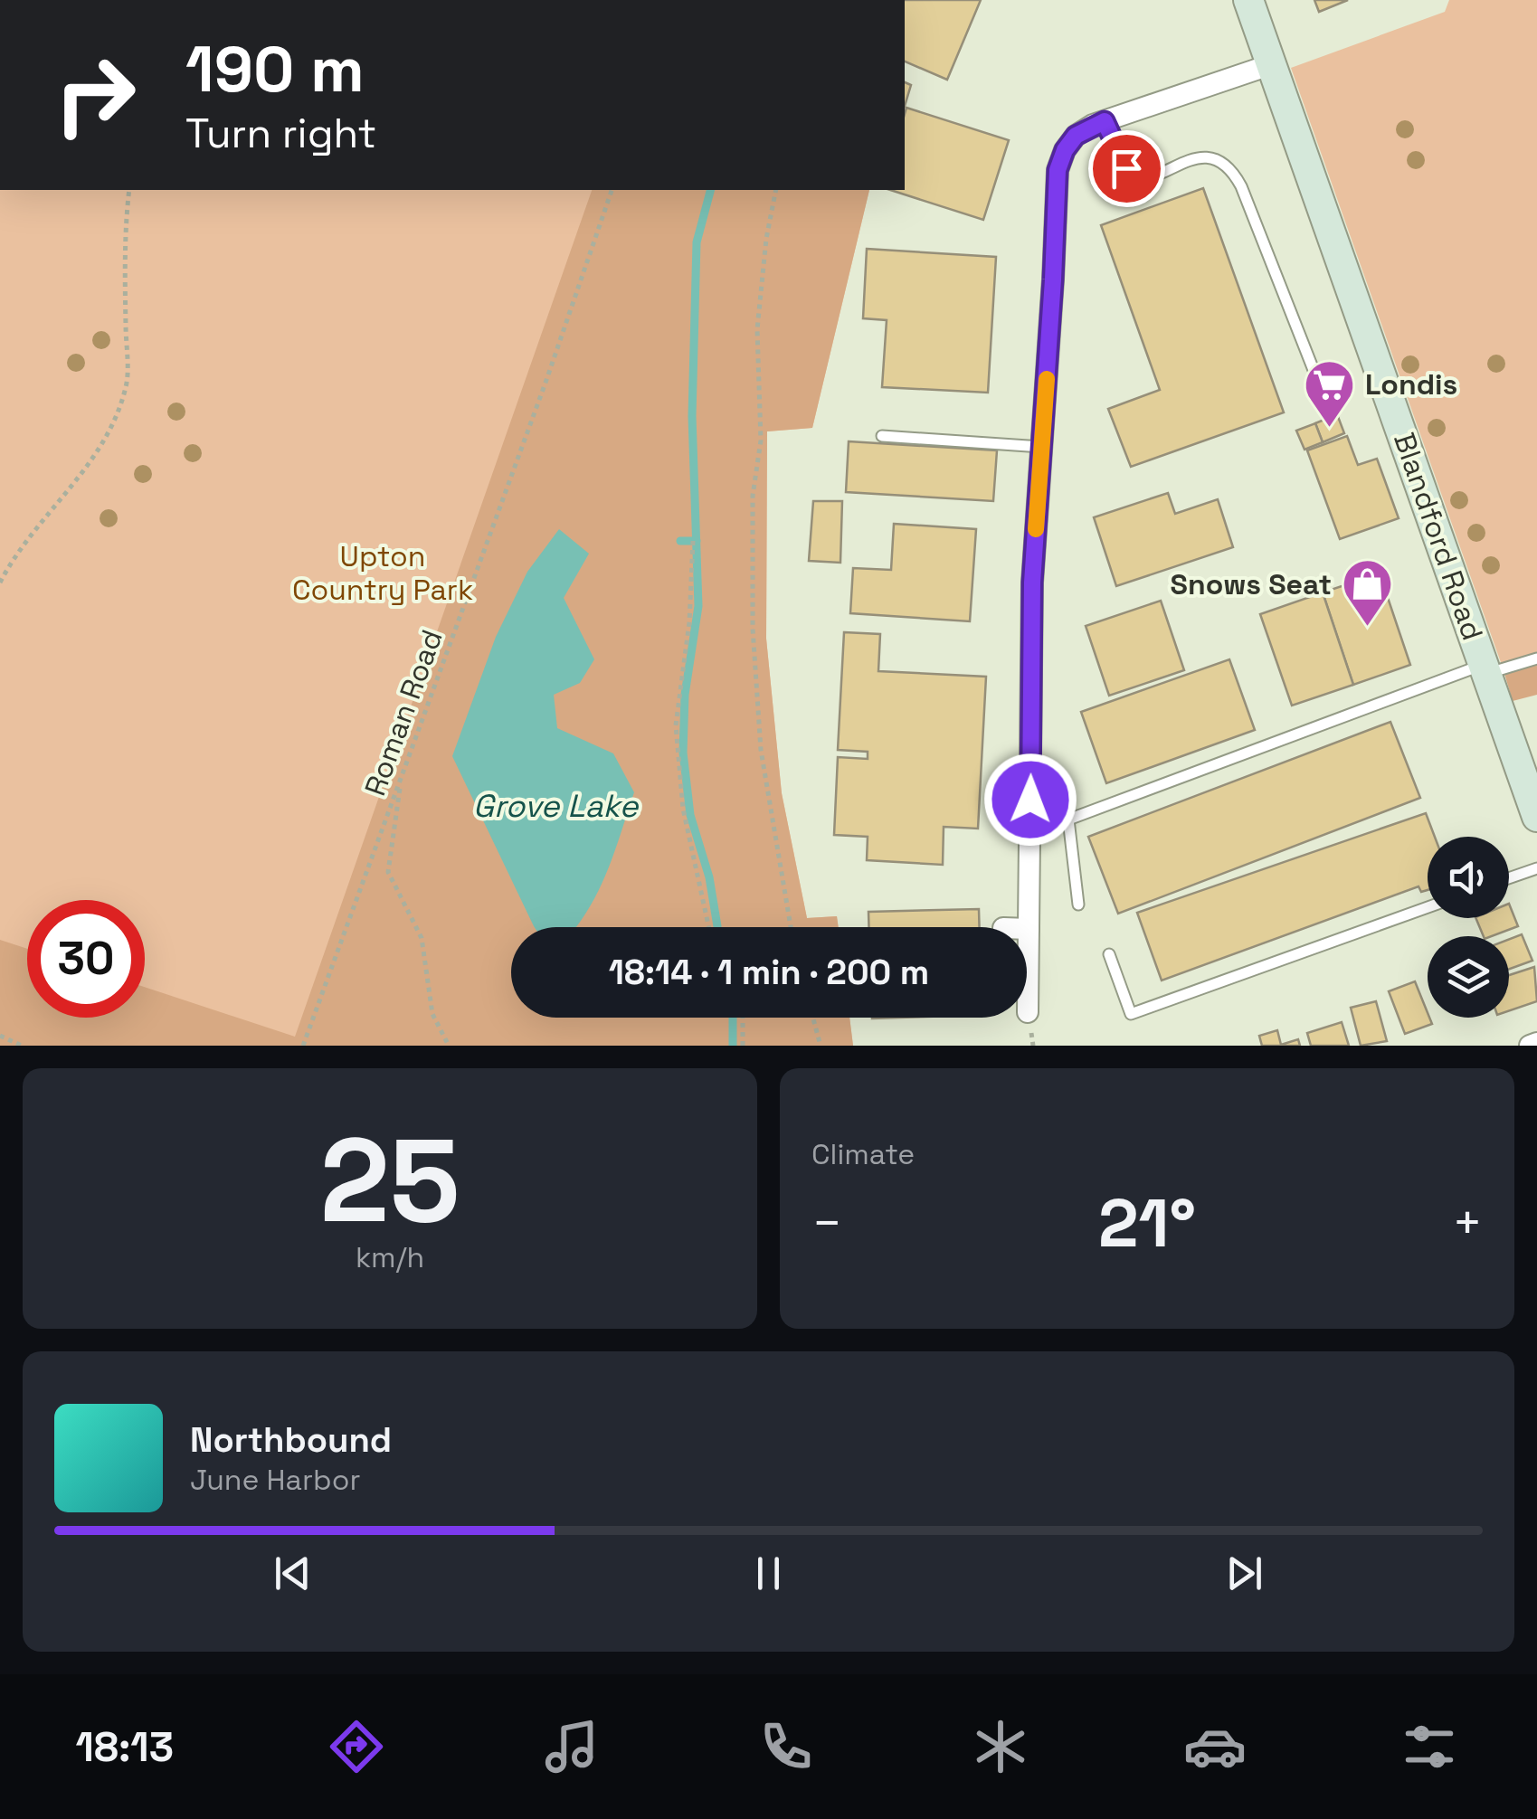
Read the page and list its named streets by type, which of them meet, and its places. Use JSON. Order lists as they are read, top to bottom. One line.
{"streets":{"main road":["Blandford Road"],"path":["Roman Road"]},"water":["Grove Lake"],"parks":["Upton Country Park"],"places":{"supermarket":["Londis"],"shop":["Snows Seat"]},"page":{"turn":["190 m","Turn right"],"limit":"30","trip":"18:14 · 1 min · 200 m","tile":[["25","km/h"],"Climate"],"heat":["−","21°","+"],"song":["Northbound","June Harbor"],"tabs":"18:13"}}
